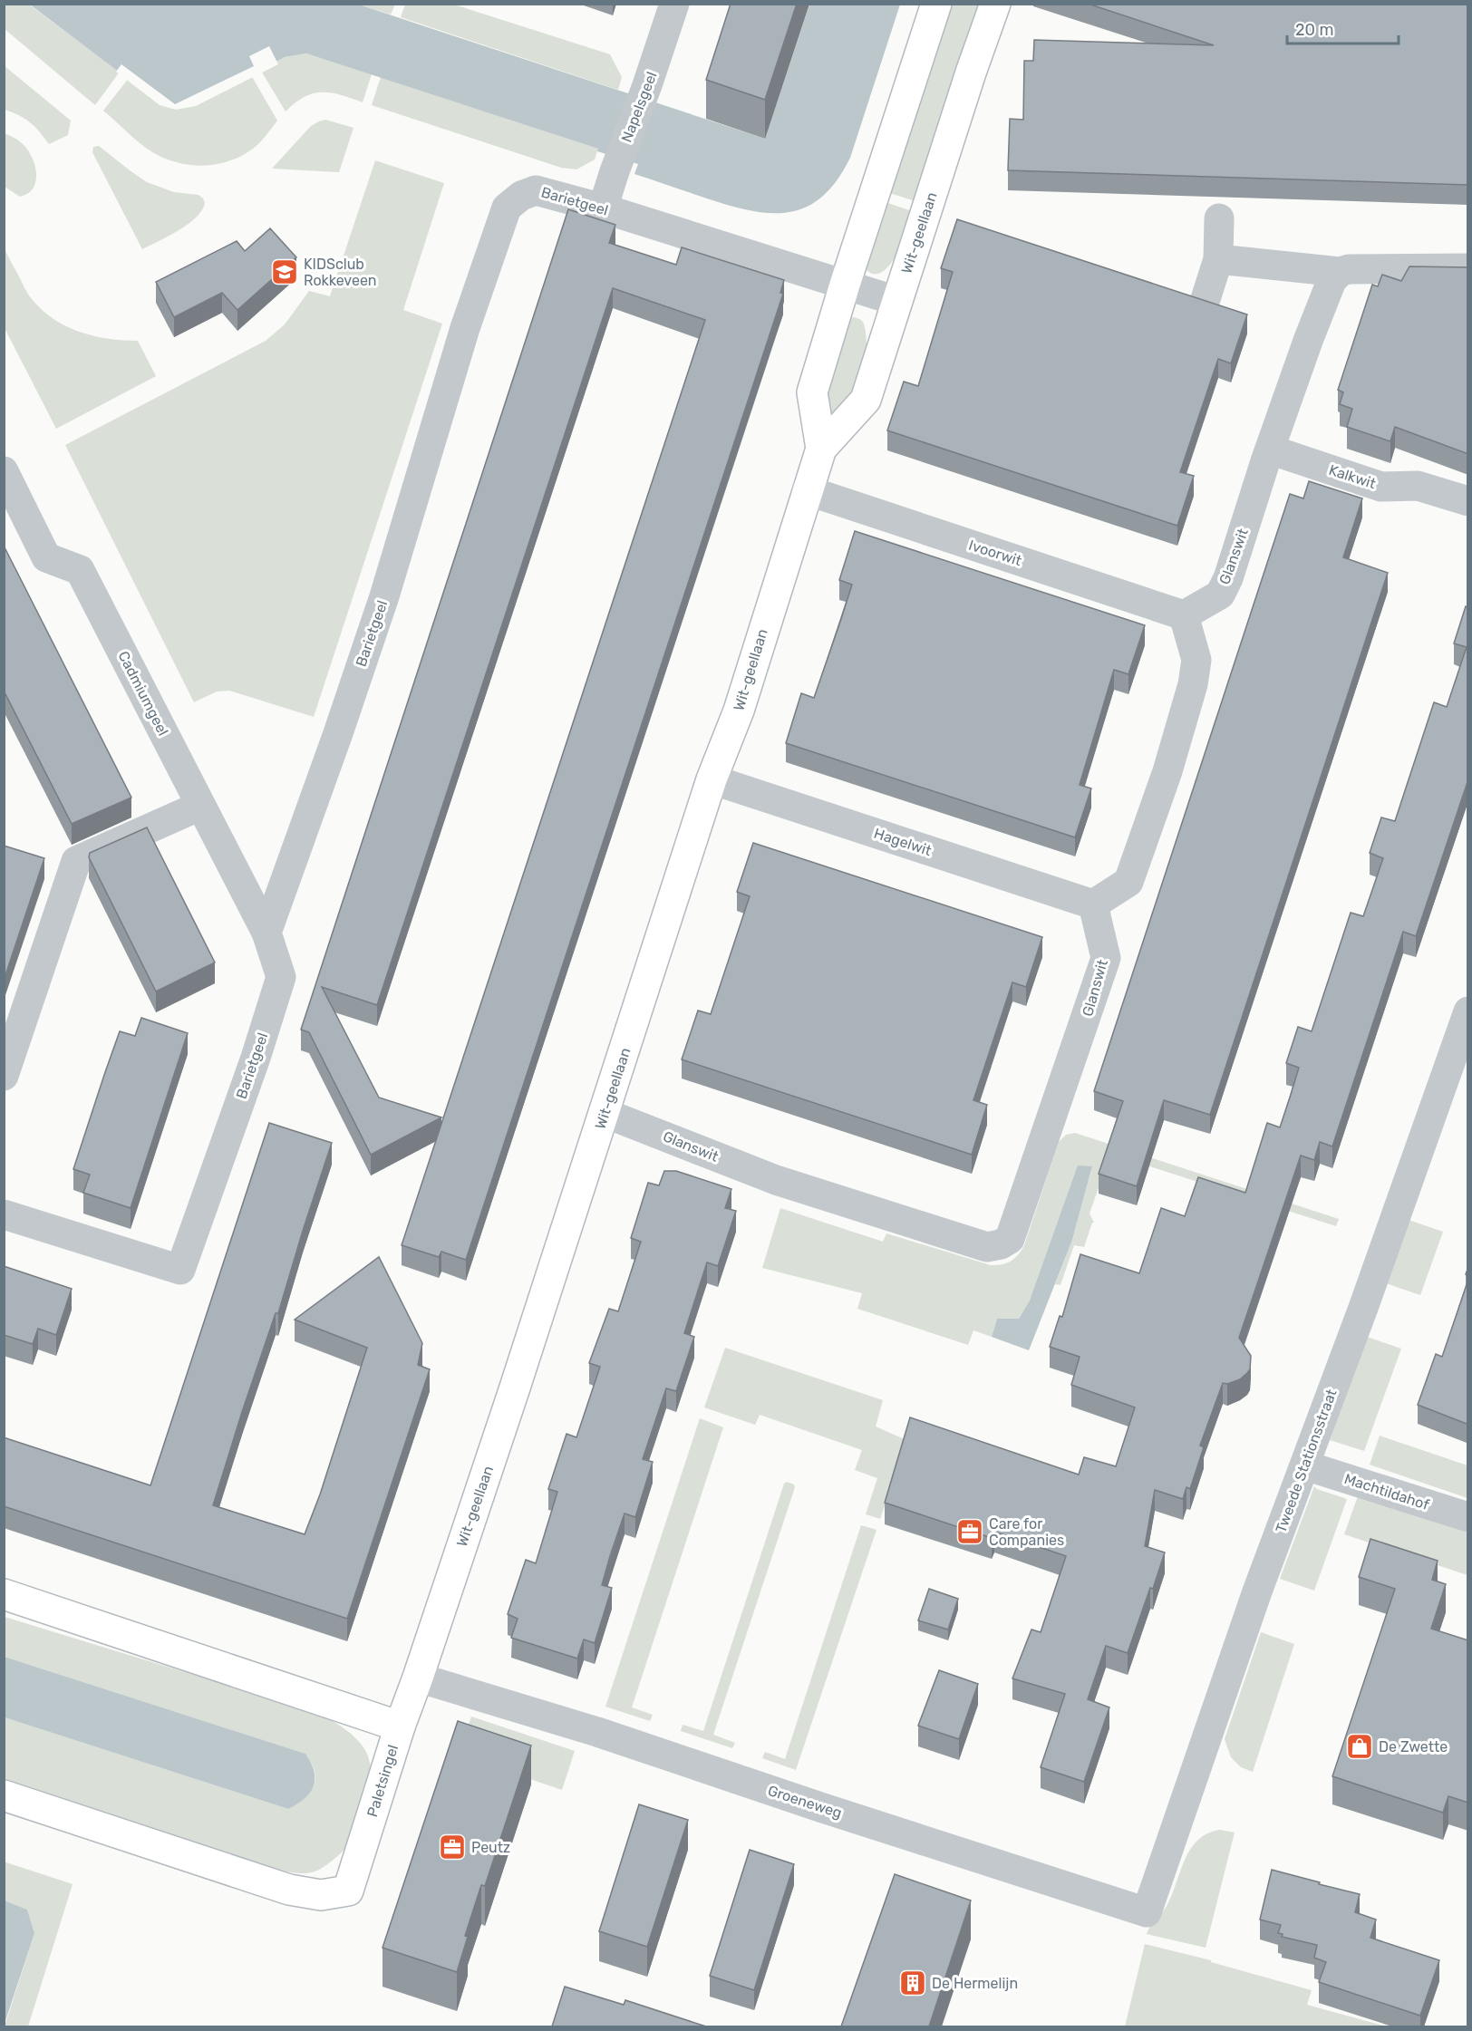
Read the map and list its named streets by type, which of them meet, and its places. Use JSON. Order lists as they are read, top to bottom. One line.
{"streets":{"street":["Napelsgeel","Barietgeel","Wit-geellaan","Kalkwit","Ivoorwit","Glanswit","Cadmiumgeel","Hagelwit","Tweede Stationsstraat","Machtildahof","Paletsingel","Groeneweg"]},"crossings":[["Napelsgeel","Barietgeel"],["Barietgeel","Wit-geellaan"],["Barietgeel","Cadmiumgeel"],["Wit-geellaan","Ivoorwit"],["Wit-geellaan","Glanswit"],["Wit-geellaan","Hagelwit"],["Wit-geellaan","Paletsingel"],["Wit-geellaan","Groeneweg"],["Kalkwit","Glanswit"],["Ivoorwit","Glanswit"],["Glanswit","Hagelwit"],["Tweede Stationsstraat","Machtildahof"],["Tweede Stationsstraat","Groeneweg"]],"places":{"school or university":["KIDSclub Rokkeveen"],"office":["Care for Companies","Peutz"],"shop":["De Zwette"],"building":["De Hermelijn"]},"scale_bar":"20 m"}
